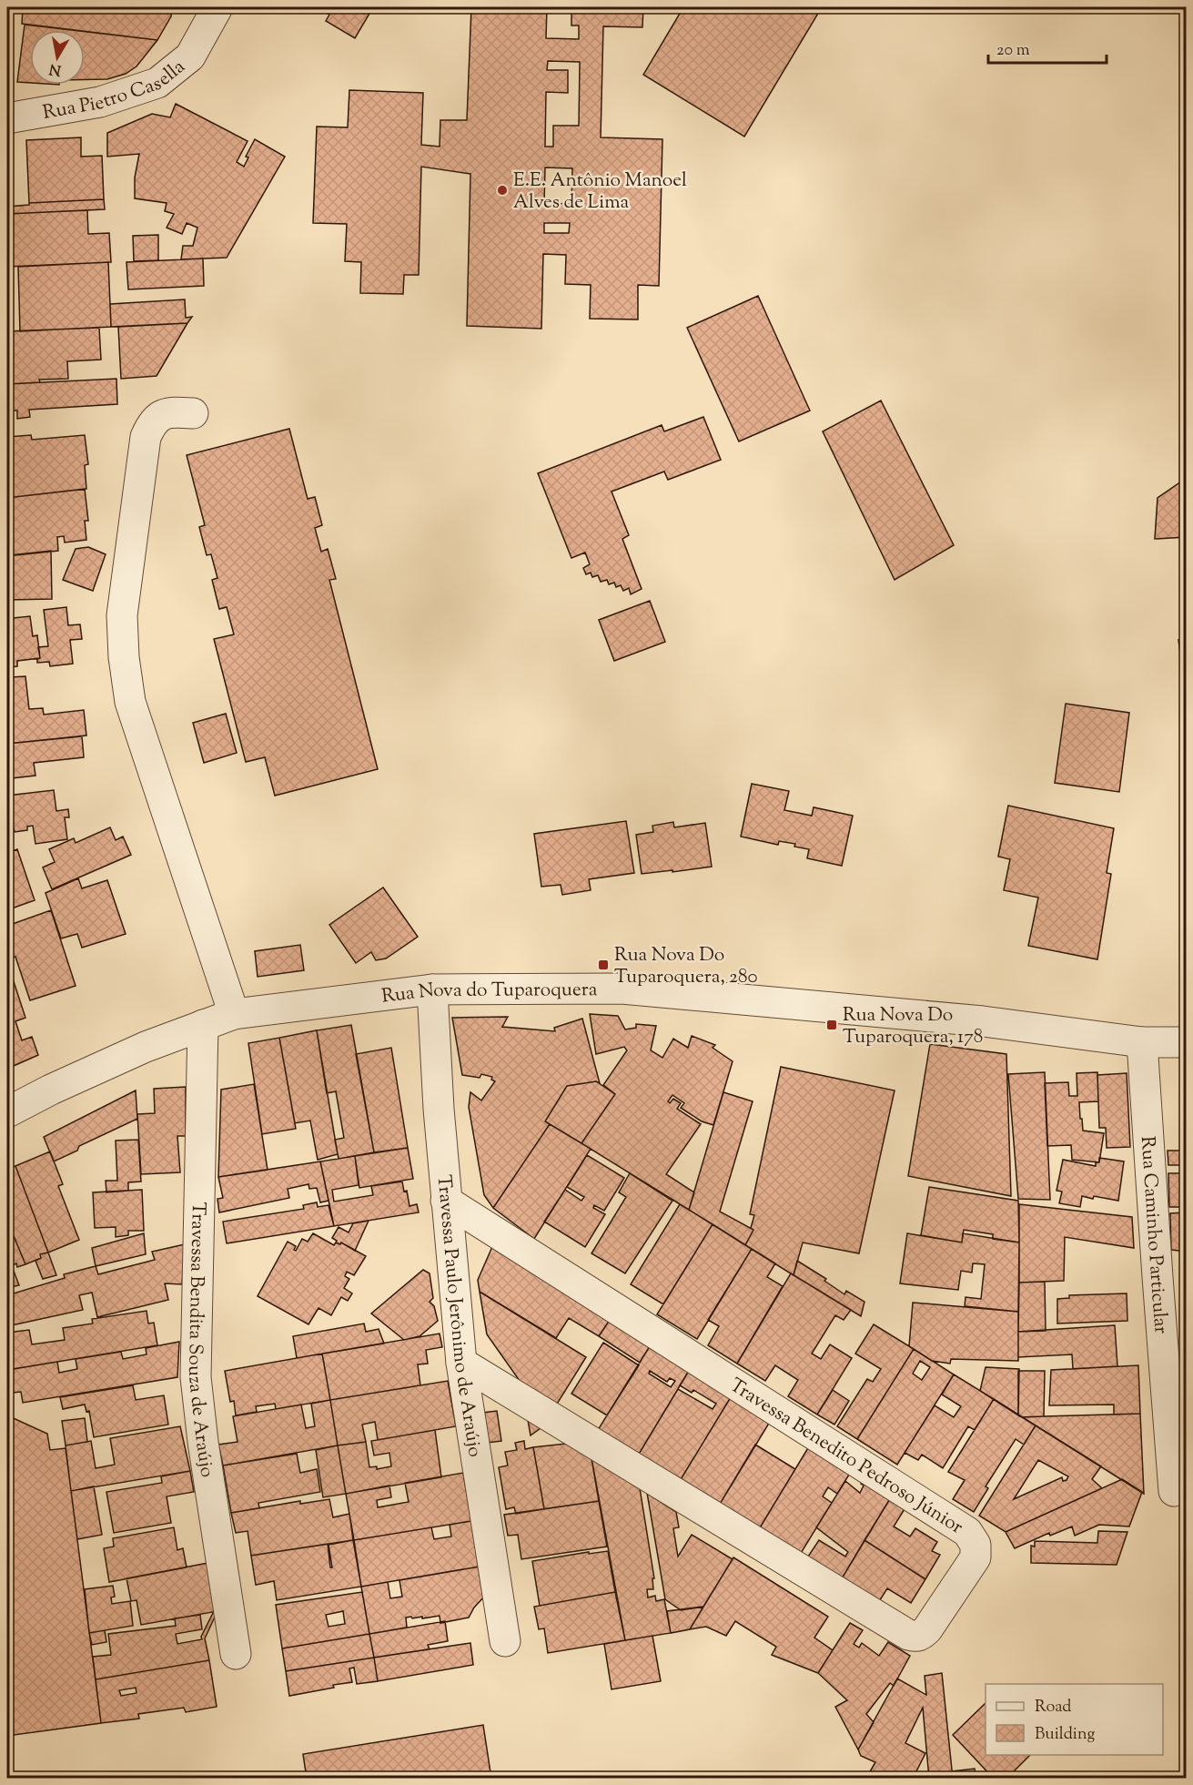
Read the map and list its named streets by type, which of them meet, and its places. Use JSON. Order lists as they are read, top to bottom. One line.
{"streets":{"street":["Rua Pietro Casella","Rua Nova do Tuparoquera","Rua Caminho Particular","Travessa Paulo Jerônimo de Araújo","Travessa Bendita Souza de Araújo","Travessa Benedito Pedroso Júnior"]},"crossings":[["Rua Nova do Tuparoquera","Rua Caminho Particular"],["Rua Nova do Tuparoquera","Travessa Paulo Jerônimo de Araújo"],["Rua Nova do Tuparoquera","Travessa Bendita Souza de Araújo"],["Travessa Paulo Jerônimo de Araújo","Travessa Benedito Pedroso Júnior"]],"places":{"other":["E.E. Antônio Manoel Alves de Lima"],"transit":["Rua Nova Do Tuparoquera, 280","Rua Nova Do Tuparoquera, 178"]},"legend":["Road","Building"],"scale_bar":"20 m","north":"bottom"}
